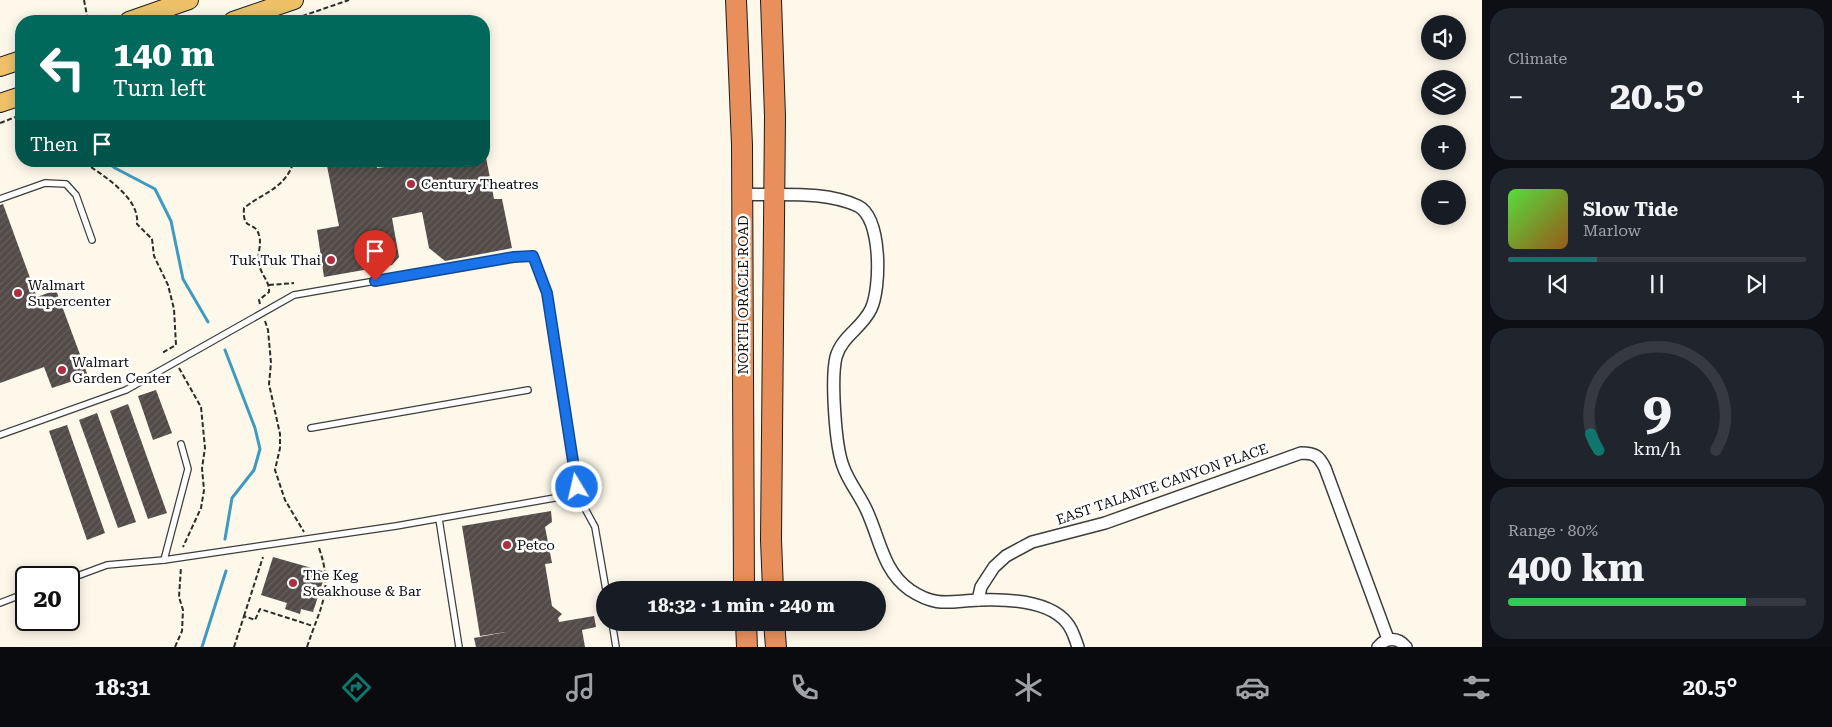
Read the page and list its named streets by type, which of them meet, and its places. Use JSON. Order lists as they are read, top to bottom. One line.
{"streets":{"highway":["NORTH ORACLE ROAD"],"street":["EAST TALANTE CANYON PLACE"]},"places":["Century Theatres","Tuk Tuk Thai","Walmart Supercenter","Walmart Garden Center","Petco","The Keg Steakhouse & Bar"],"page":{"tile":["Climate",["Range · 80%","400 km"]],"map_buttons":["+","−"],"turn":["140 m","Turn left"],"heat":["−","20.5°","+"],"then":"Then","song":["Slow Tide","Marlow"],"limit":"20","trip":"18:32 · 1 min · 240 m","tabs":["18:31","20.5°"],"gauge":["9","km/h"]}}
